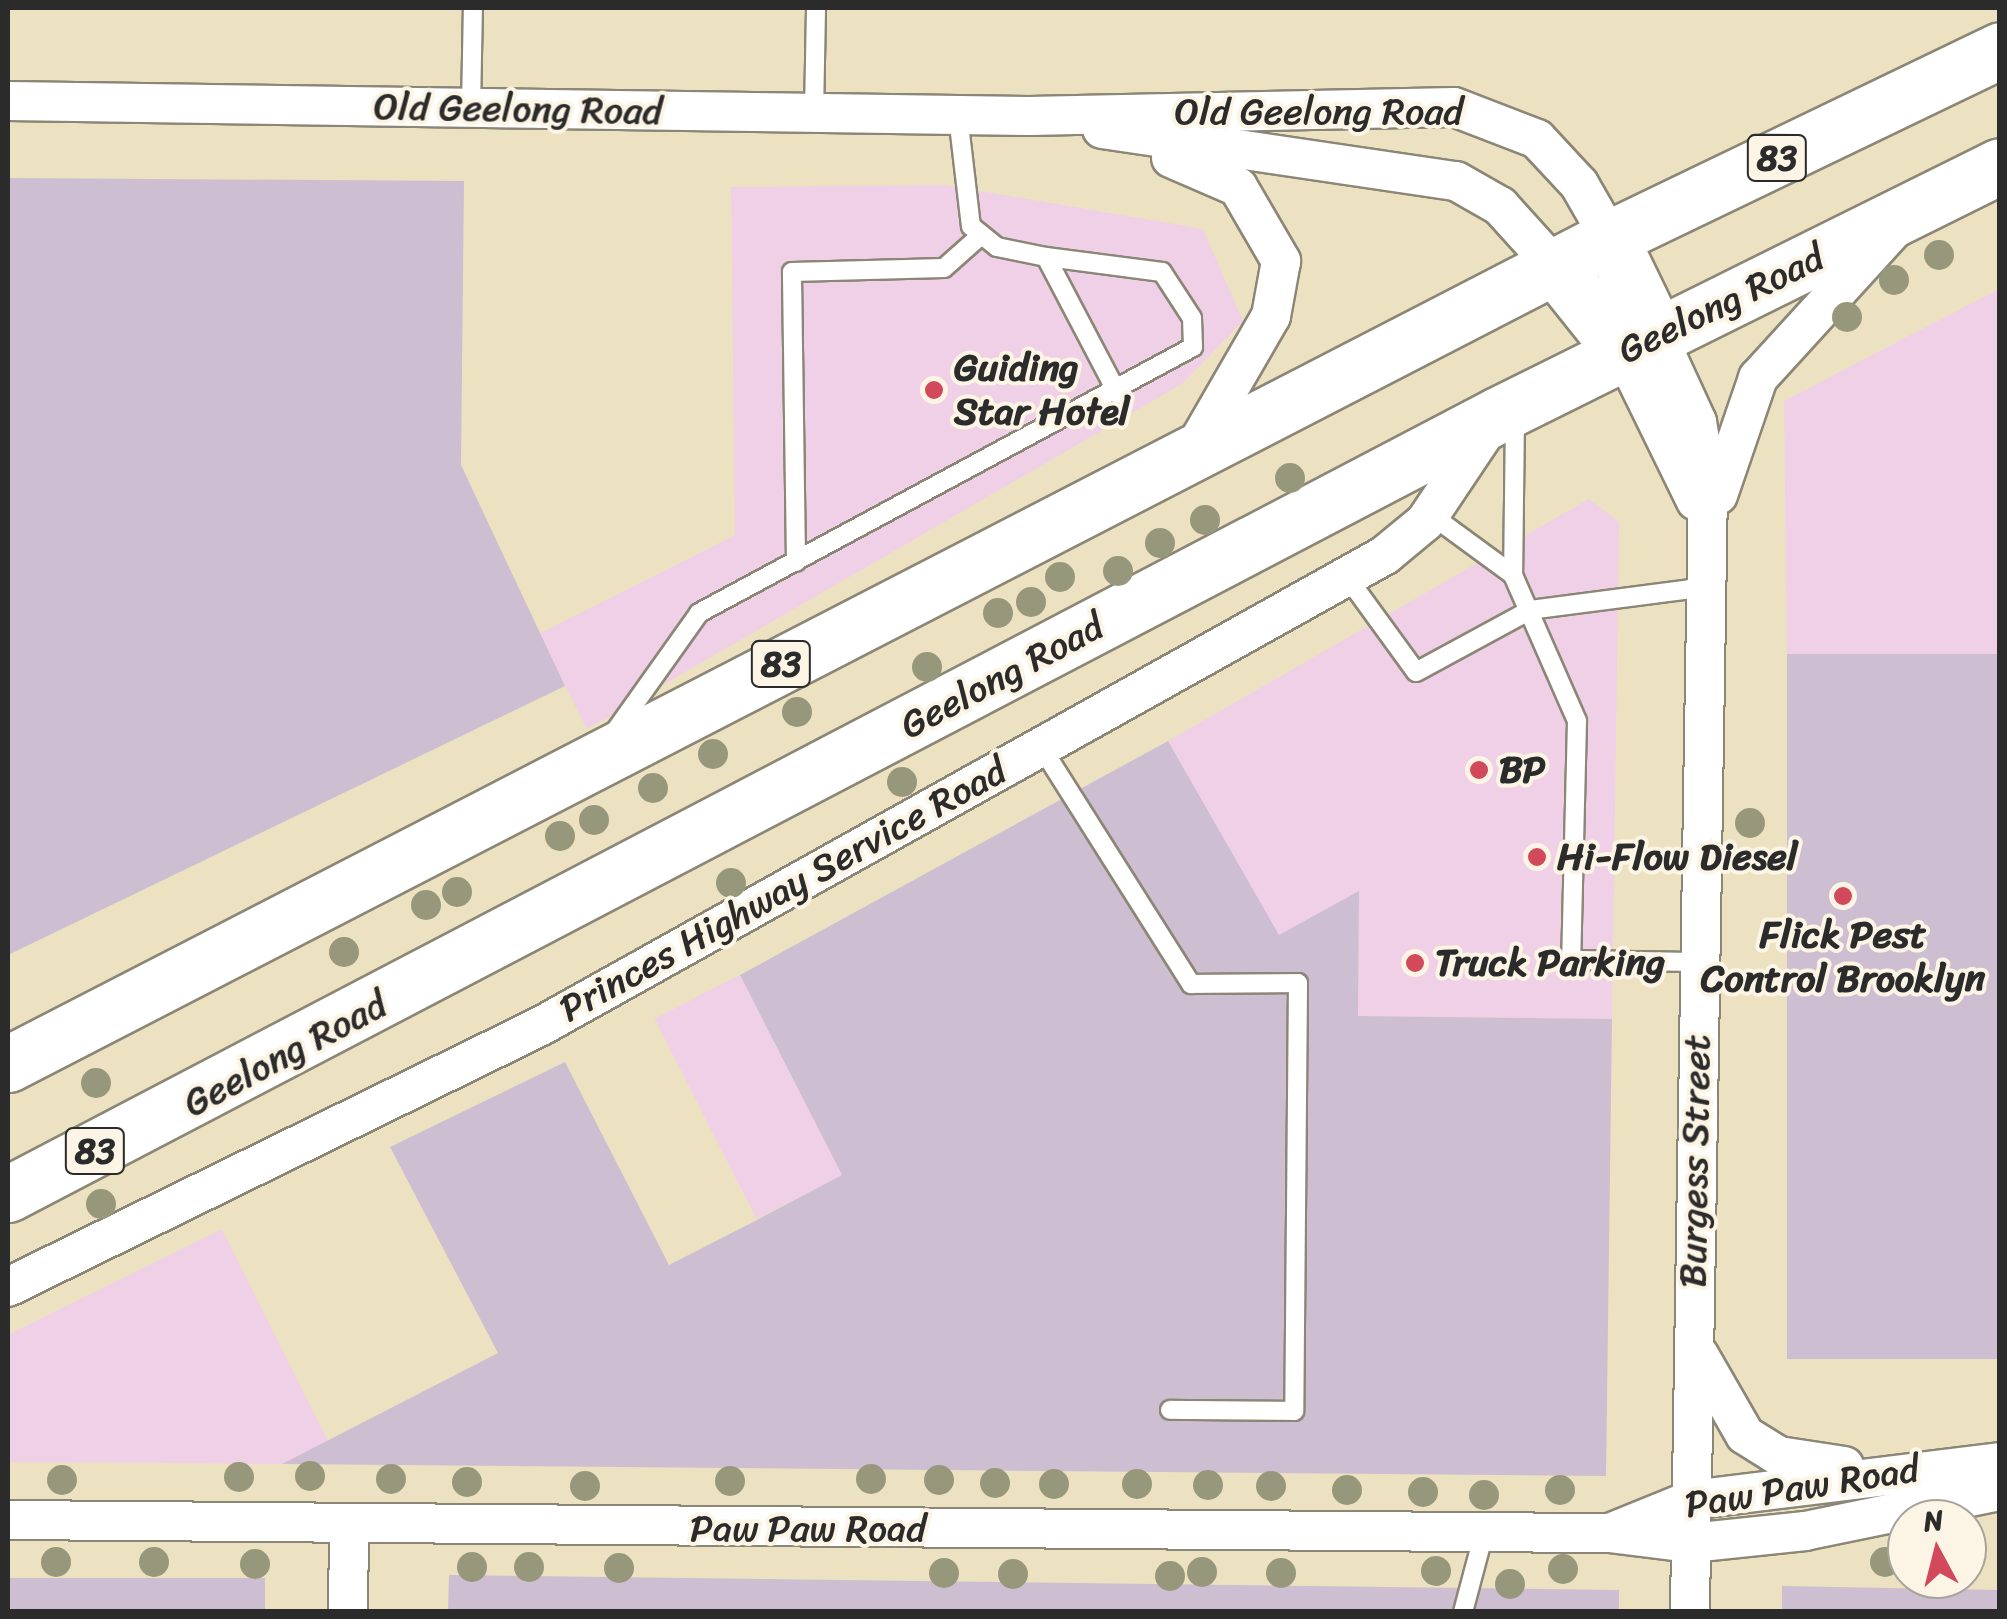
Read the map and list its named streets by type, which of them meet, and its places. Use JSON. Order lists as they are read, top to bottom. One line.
{"streets":{"highway":["83","Geelong Road"],"street":["Old Geelong Road","Princes Highway Service Road","Burgess Street","Paw Paw Road"]},"crossings":[["Old Geelong Road","83"],["Geelong Road","Princes Highway Service Road"],["Geelong Road","Burgess Street"],["Burgess Street","Paw Paw Road"]],"places":["Guiding Star Hotel","BP","Hi-Flow Diesel","Flick Pest Control Brooklyn","Truck Parking"],"north":"top"}
